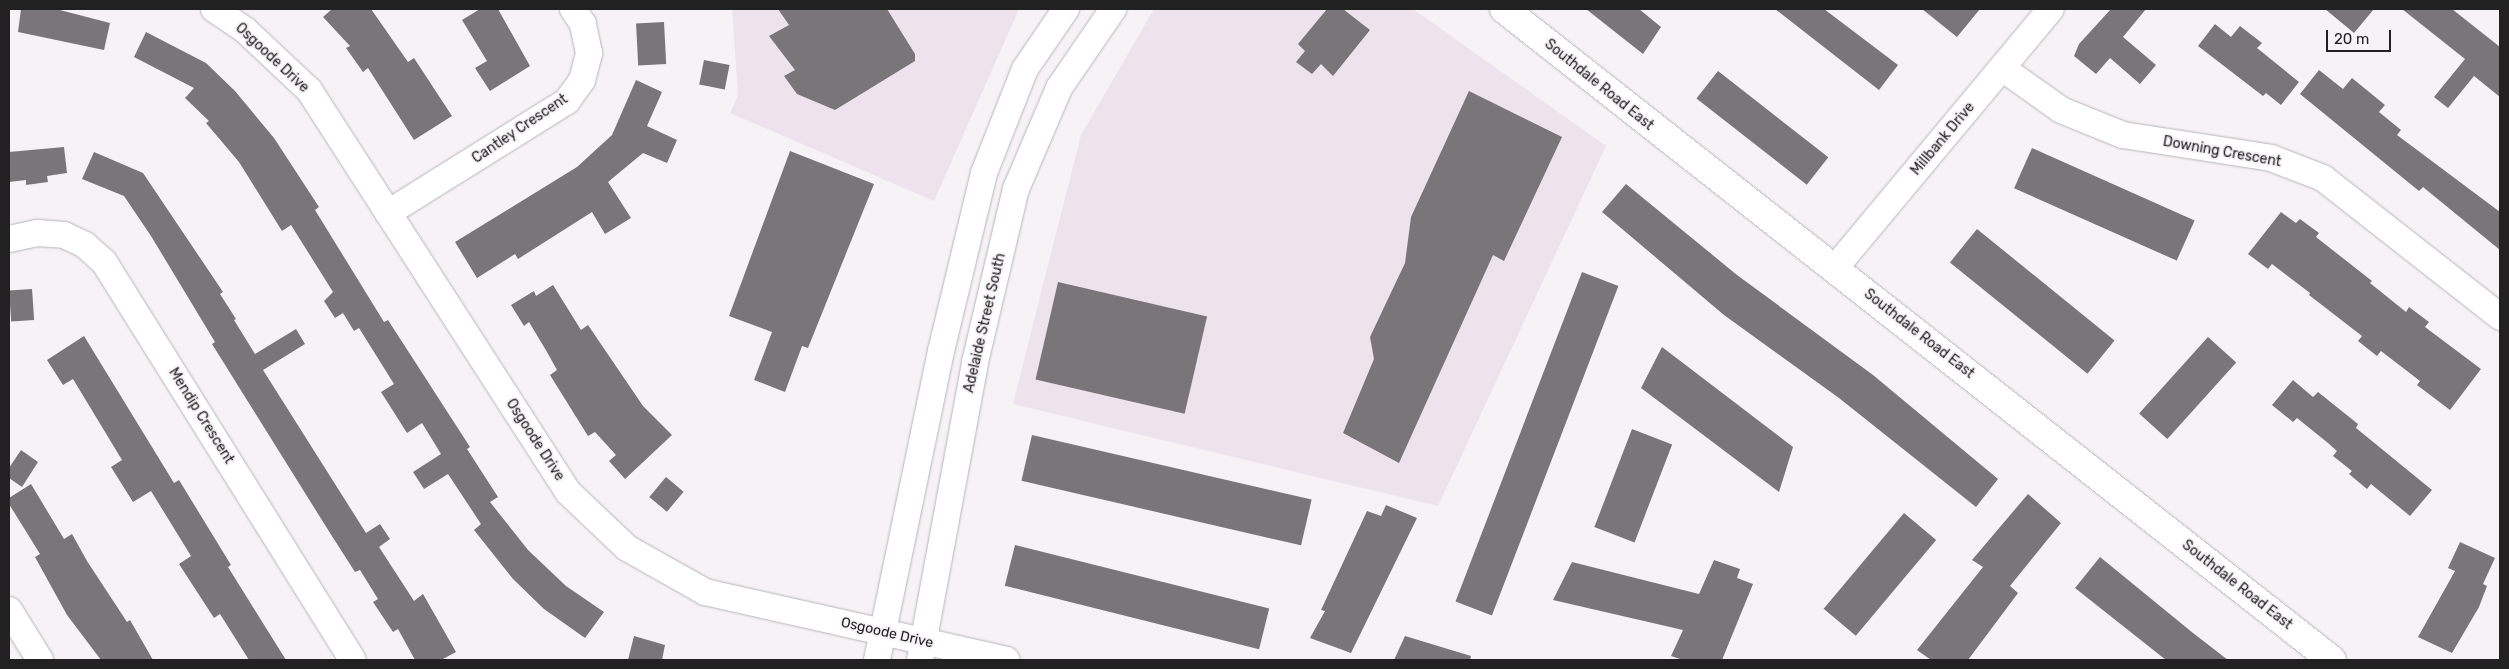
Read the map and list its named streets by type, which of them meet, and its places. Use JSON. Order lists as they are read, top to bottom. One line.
{"streets":{"main road":["Southdale Road East"],"street":["Osgoode Drive","Cantley Crescent","Millbank Drive","Downing Crescent","Adelaide Street South","Mendip Crescent"]},"crossings":[["Osgoode Drive","Cantley Crescent"],["Osgoode Drive","Adelaide Street South"],["Southdale Road East","Millbank Drive"],["Millbank Drive","Downing Crescent"]],"scale_bar":"20 m"}
